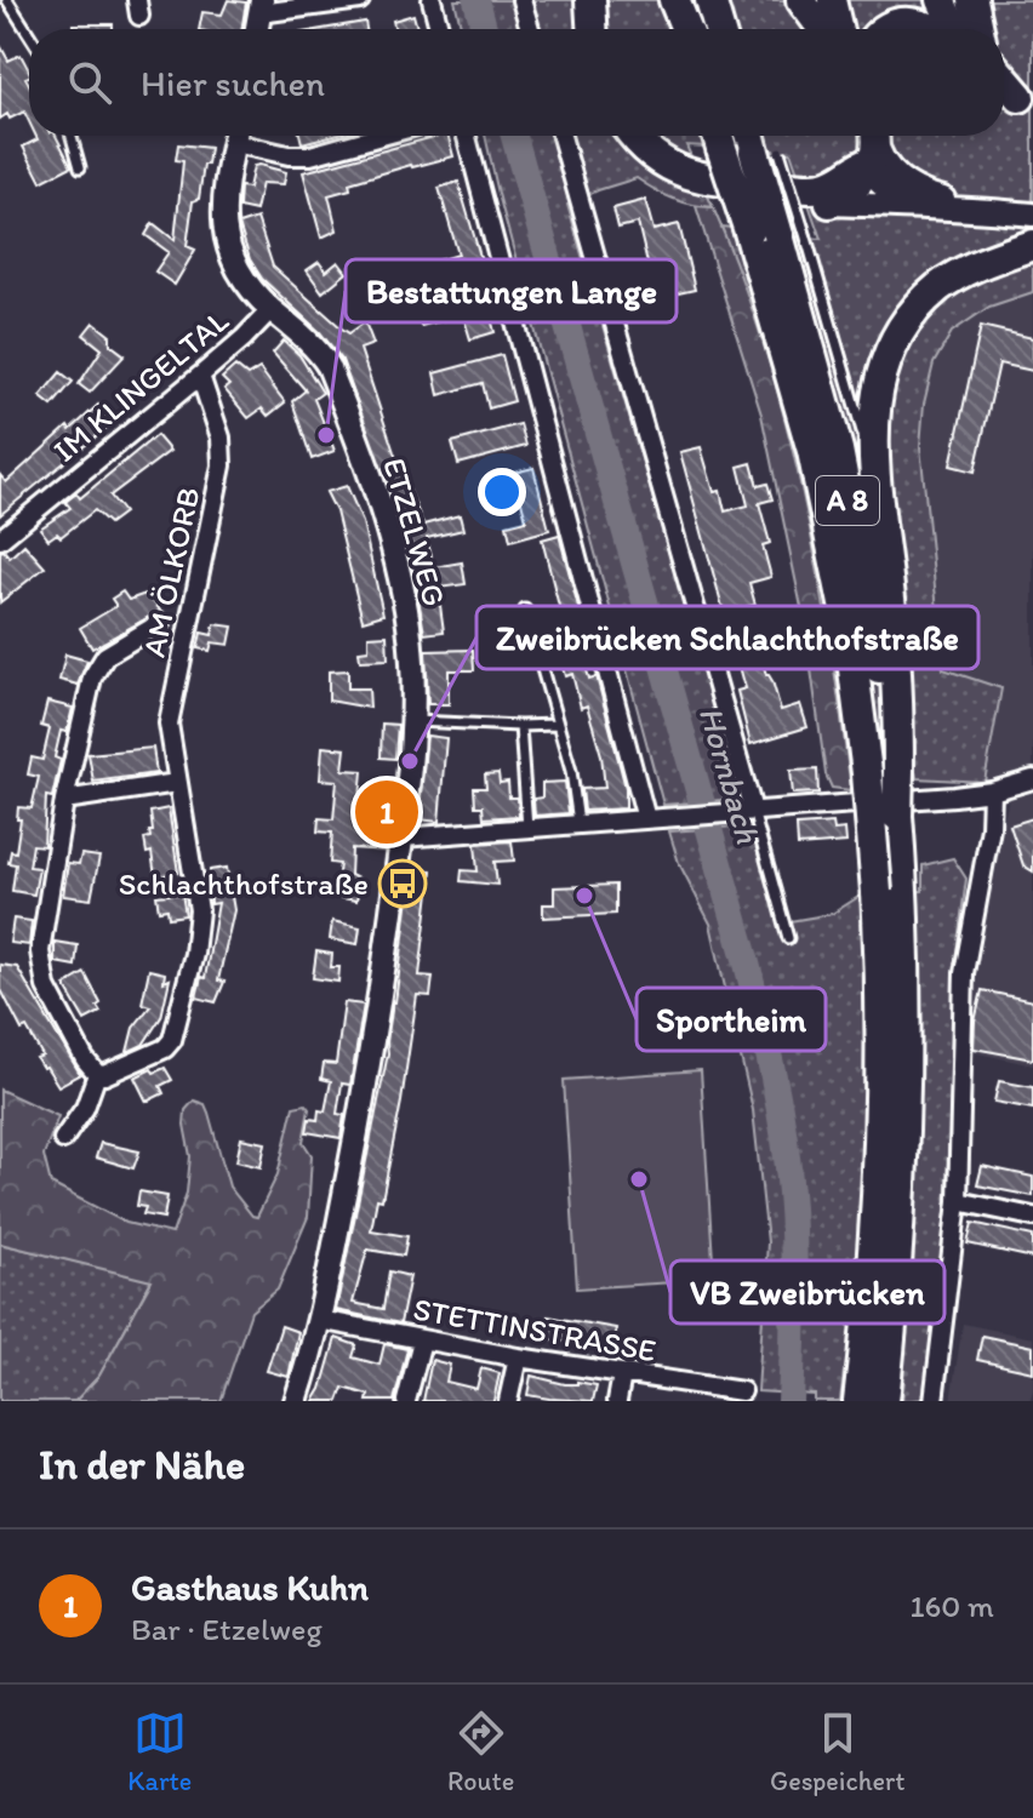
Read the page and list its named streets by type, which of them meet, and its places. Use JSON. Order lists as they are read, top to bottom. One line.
{"streets":{"highway":["A 8"],"street":["IM KLINGELTAL","ETZELWEG","AM ÖLKORB","STETTINSTRASSE"]},"crossings":[["IM KLINGELTAL","ETZELWEG"],["IM KLINGELTAL","AM ÖLKORB"],["ETZELWEG","STETTINSTRASSE"]],"water":["Hornbach"],"places":{"other":["Bestattungen Lange","Zweibrücken Schlachthofstraße","Sportheim","VB Zweibrücken"],"bus stop":["Schlachthofstraße"]},"page":{"search":"Hier suchen","pins":"1","heading":"In der Nähe","list":[{"mark":"1","name":"Gasthaus Kuhn","note":"Bar · Etzelweg","value":"160 m"}],"nav":["Karte","Route","Gespeichert"]}}
